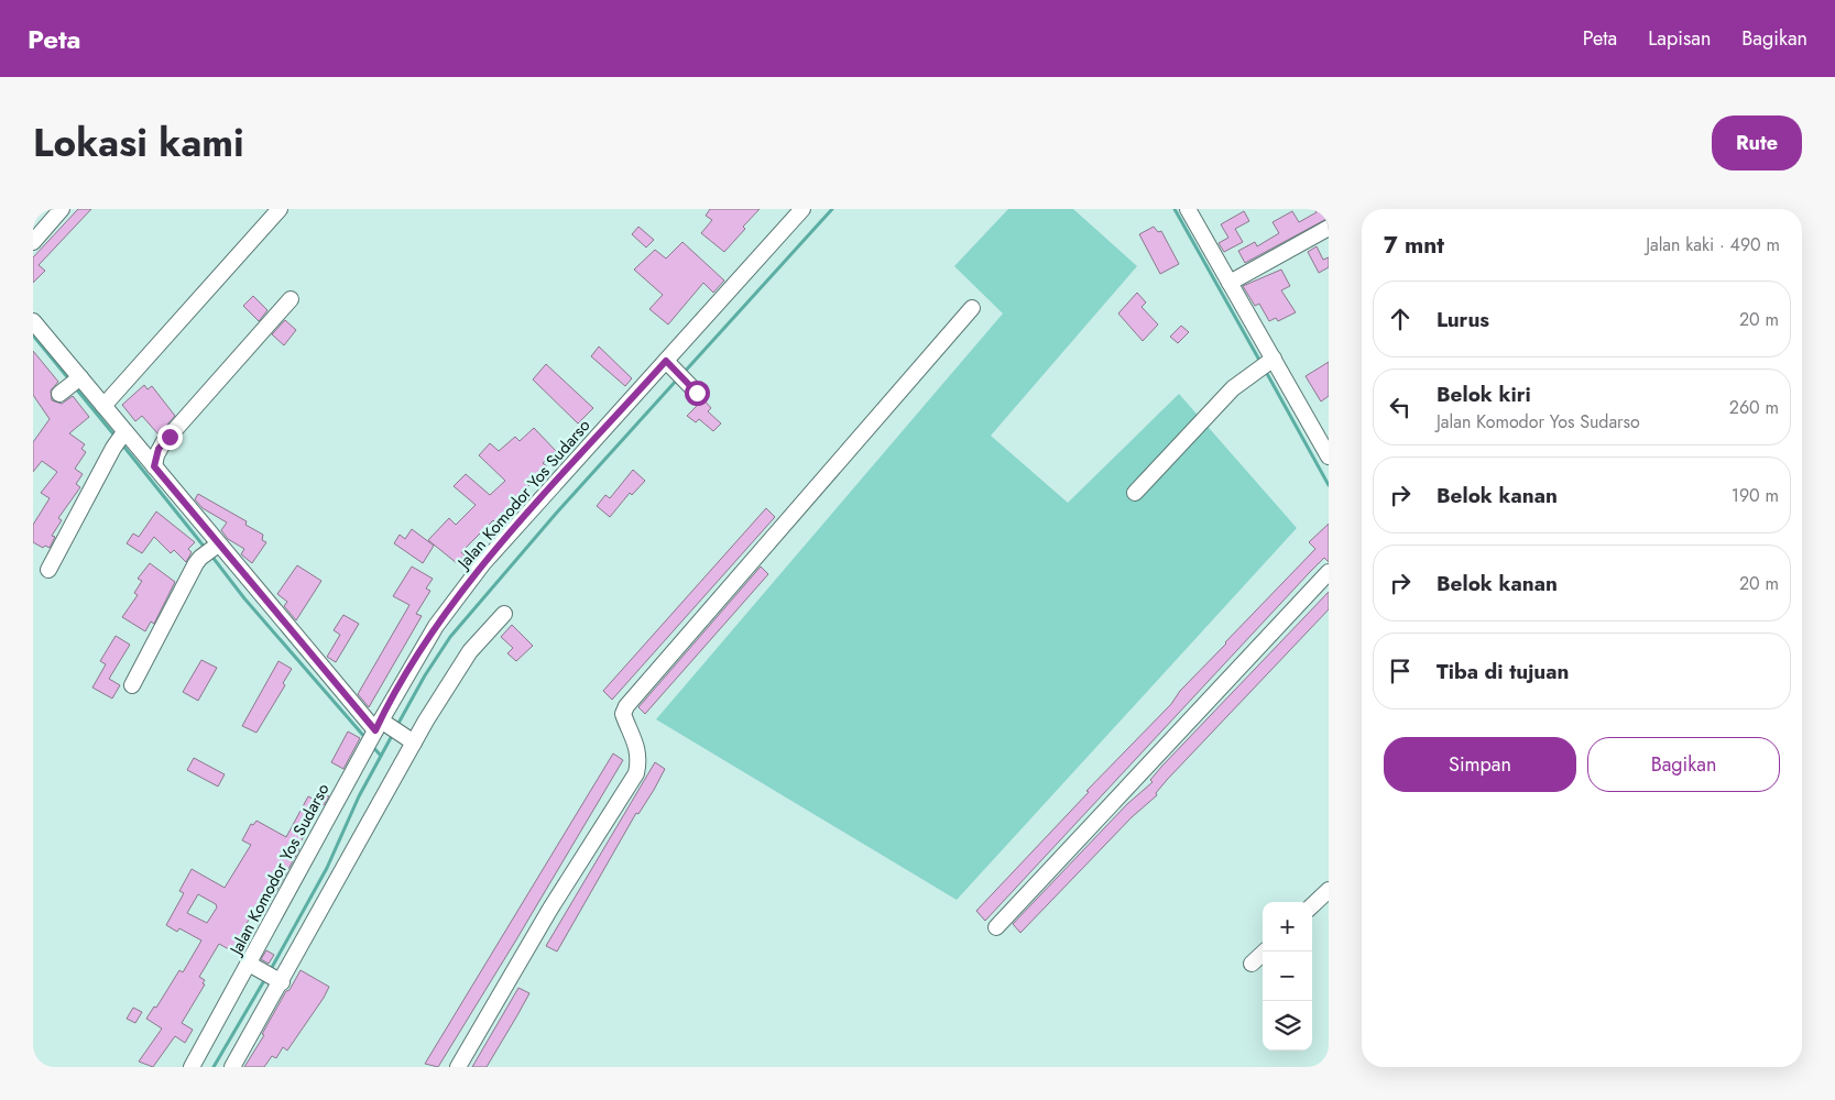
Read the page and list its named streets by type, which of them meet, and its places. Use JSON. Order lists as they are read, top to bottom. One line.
{"streets":{"street":["Jalan Komodor Yos Sudarso"]},"page":{"header":"Peta","nav":["Peta","Lapisan","Bagikan"],"title":"Lokasi kami","buttons":["Rute",["Simpan","Bagikan"]],"heading":["7 mnt","Jalan kaki · 490 m"],"list":[["Lurus","20 m"],["Belok kiri","Jalan Komodor Yos Sudarso","260 m"],["Belok kanan","190 m"],["Belok kanan","20 m"],"Tiba di tujuan"],"map_buttons":["+","−"]}}
